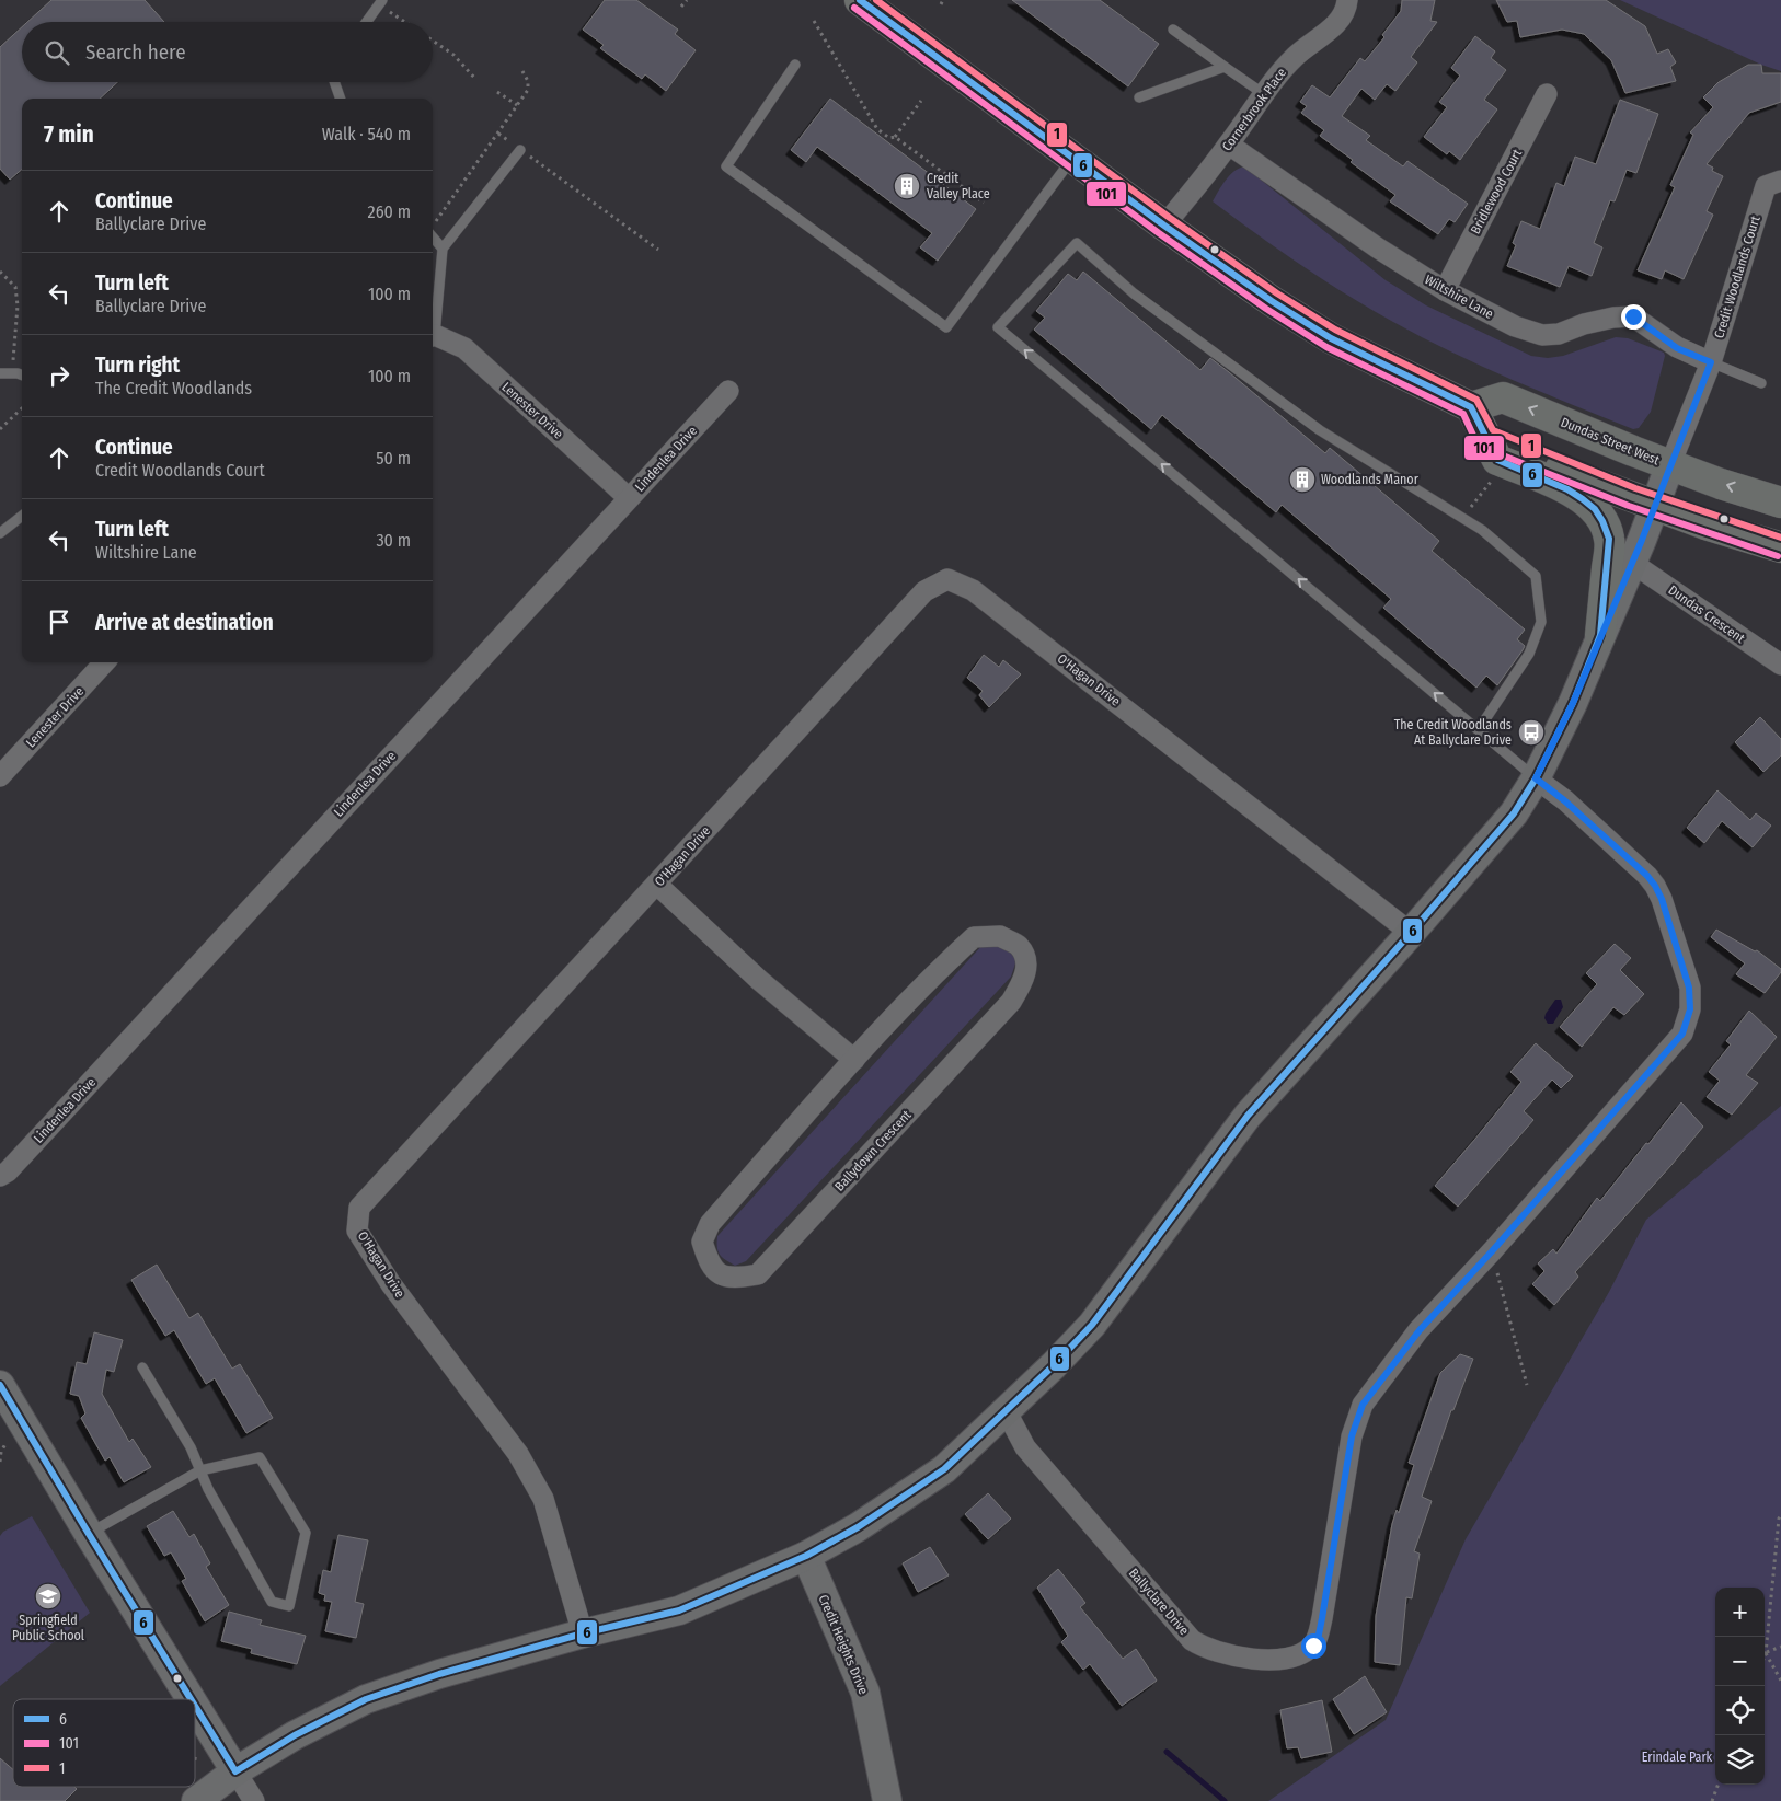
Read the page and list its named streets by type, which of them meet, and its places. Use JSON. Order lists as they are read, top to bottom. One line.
{"streets":{"main road":["Dundas Street West"],"street":["Cornerbrook Place","Bridlewood Court","Credit Woodlands Court","Wiltshire Lane","Lenester Drive","Lindenlea Drive","Dundas Crescent","O'Hagan Drive","Ballydown Crescent","Ballyclare Drive","Credit Heights Drive"]},"crossings":[["Cornerbrook Place","Wiltshire Lane"],["Bridlewood Court","Wiltshire Lane"],["Credit Woodlands Court","Wiltshire Lane"],["Credit Woodlands Court","Dundas Street West"],["Credit Woodlands Court","Dundas Crescent"],["Credit Woodlands Court","O'Hagan Drive"],["Credit Woodlands Court","Ballyclare Drive"],["Credit Woodlands Court","Credit Heights Drive"],["Lenester Drive","Lindenlea Drive"]],"parks":["Erindale Park"],"places":{"building":["Credit Valley Place","Woodlands Manor"],"bus stop":["The Credit Woodlands At Ballyclare Drive"],"school or university":["Springfield Public School"]},"lines":["transit line 6","transit line 1","transit line 101"],"legend":["6","101","1"],"page":{"search":"Search here","heading":["7 min","Walk · 540 m"],"list":[["Continue","Ballyclare Drive","260 m"],["Turn left","Ballyclare Drive","100 m"],["Turn right","The Credit Woodlands","100 m"],["Continue","Credit Woodlands Court","50 m"],["Turn left","Wiltshire Lane","30 m"],"Arrive at destination"],"map_buttons":["+","−"]}}
